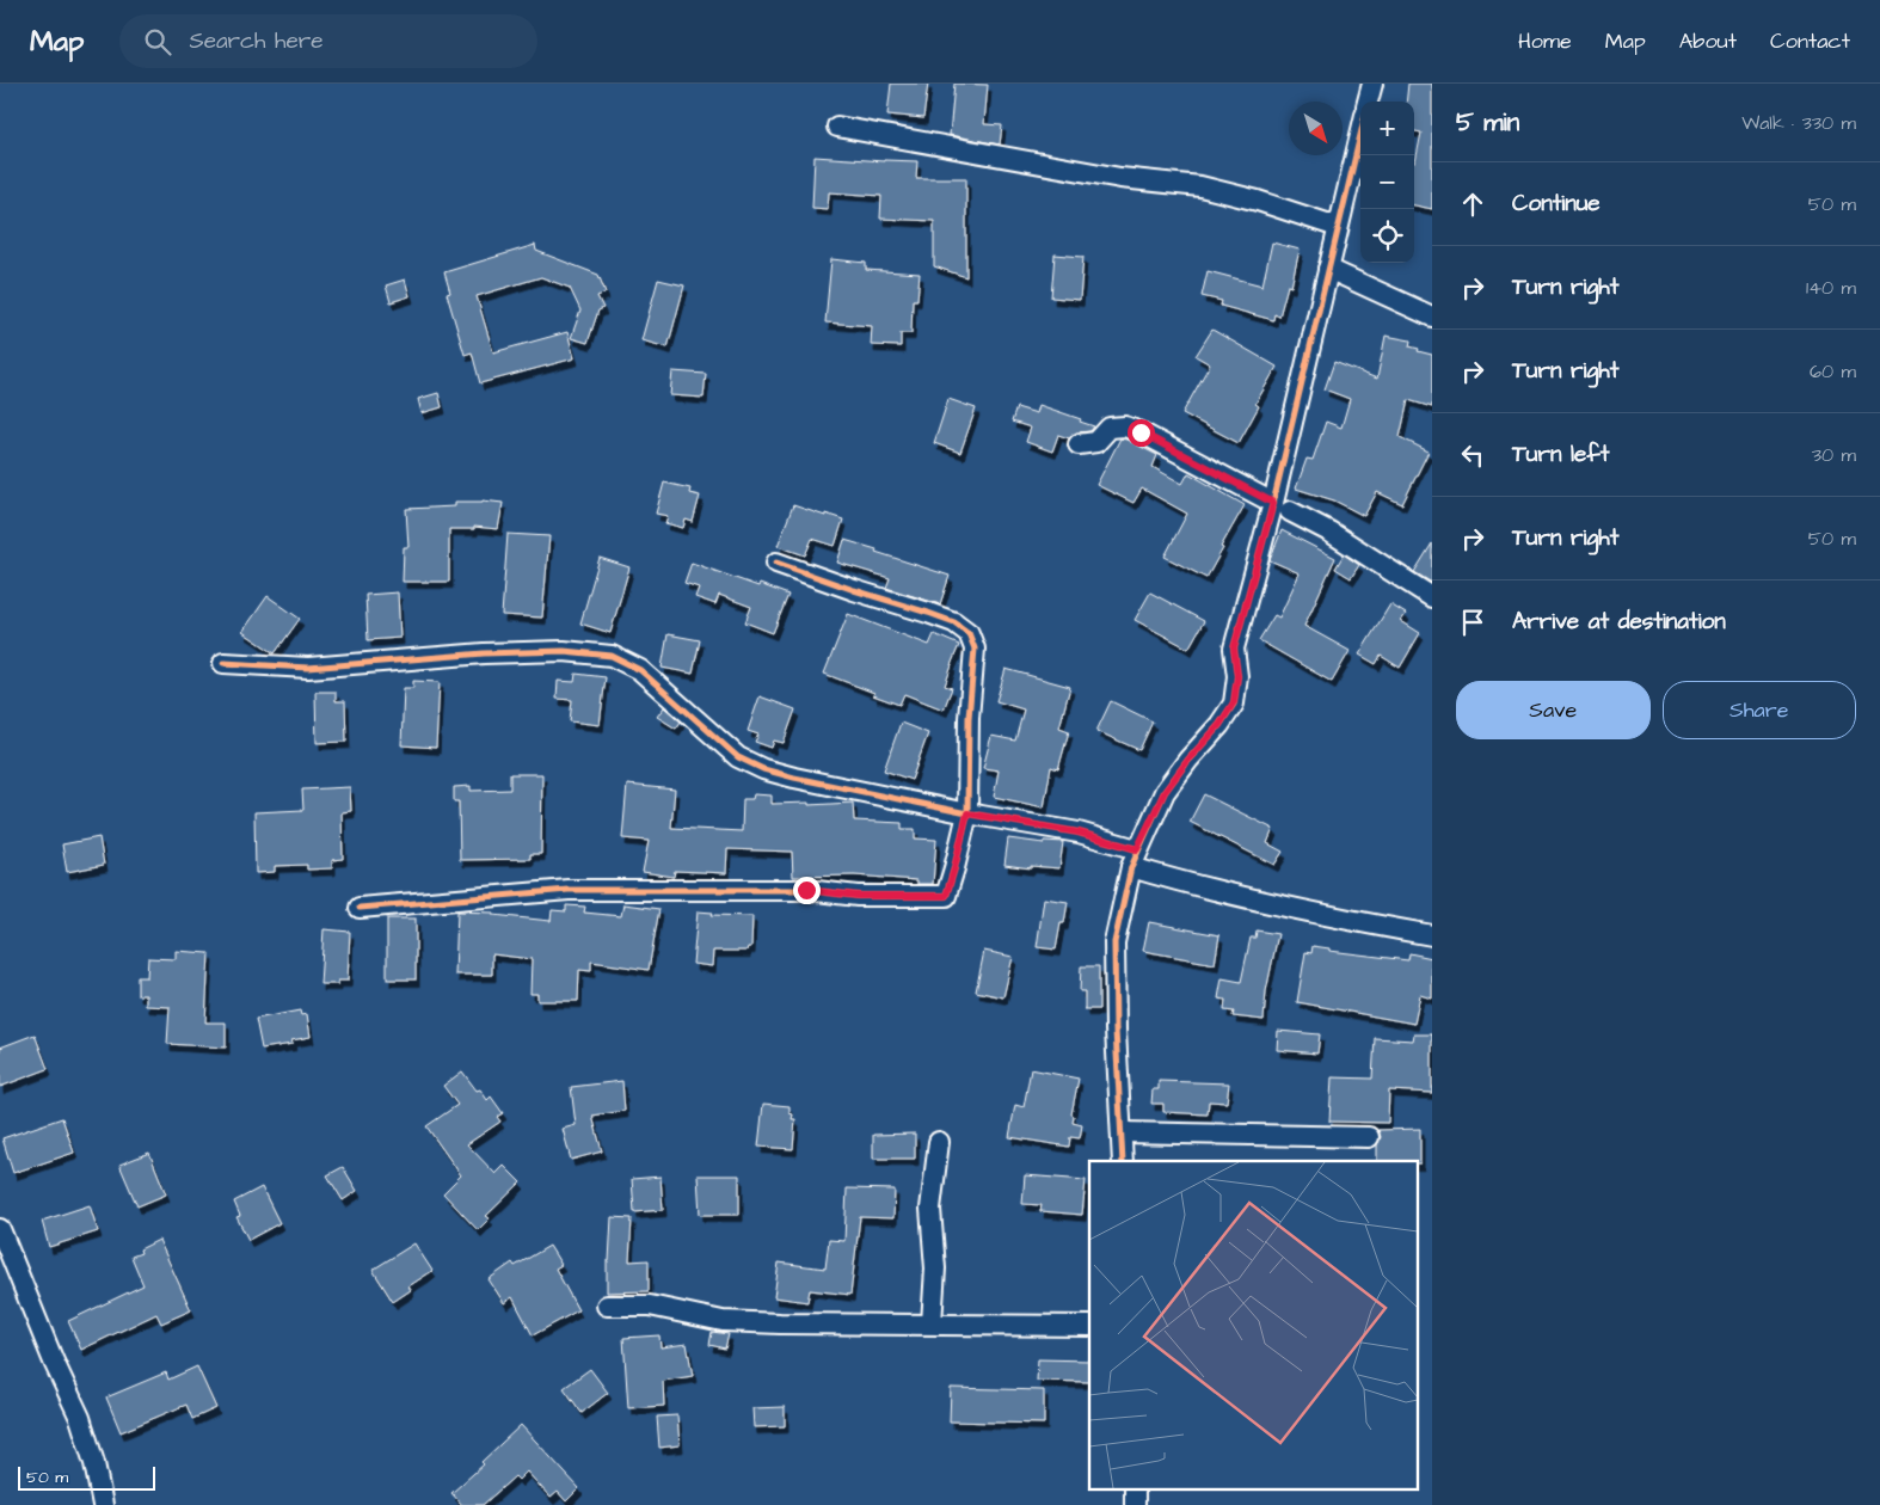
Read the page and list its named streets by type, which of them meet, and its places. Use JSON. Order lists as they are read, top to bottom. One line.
{"scale_bar":"50 m","north":"bottom right","page":{"header":"Map","search":"Search here","nav":["Home","Map","About","Contact"],"heading":["5 min","Walk · 330 m"],"map_buttons":["+","−"],"list":[["Continue","50 m"],["Turn right","140 m"],["Turn right","60 m"],["Turn left","30 m"],["Turn right","50 m"],"Arrive at destination"],"buttons":["Save","Share"],"scale":"50 m"}}
